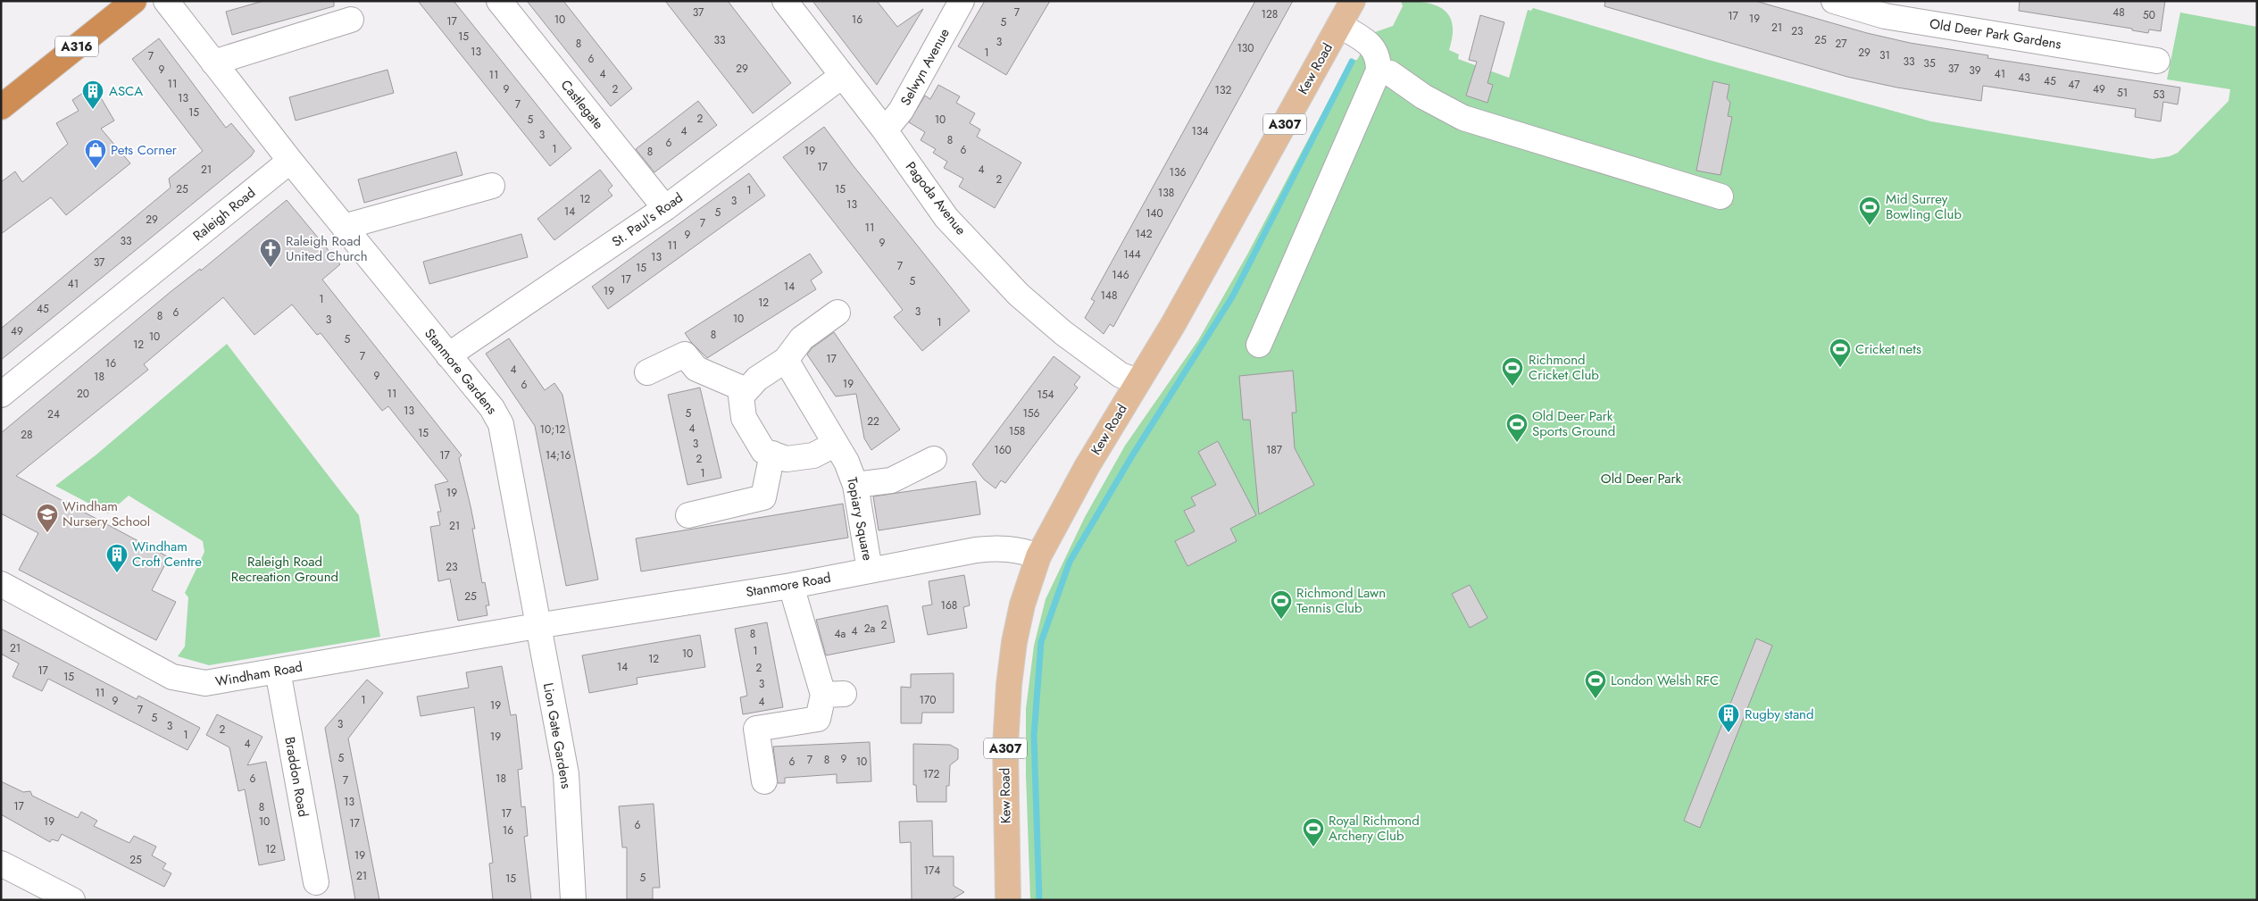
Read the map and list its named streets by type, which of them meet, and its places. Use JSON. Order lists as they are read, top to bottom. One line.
{"streets":{"highway":["A316"],"main road":["Kew Road","A307"],"street":["Old Deer Park Gardens","Selwyn Avenue","Castlegate","Pagoda Avenue","Raleigh Road","St. Paul’s Road","Stanmore Gardens","Topiary Square","Stanmore Road","Windham Road","Lion Gate Gardens","Braddon Road"]},"crossings":[["Selwyn Avenue","Pagoda Avenue"],["Kew Road","Pagoda Avenue"],["Kew Road","Stanmore Road"],["Castlegate","St. Paul’s Road"],["Pagoda Avenue","St. Paul’s Road"],["Raleigh Road","Stanmore Gardens"],["St. Paul’s Road","Stanmore Gardens"],["Stanmore Gardens","Stanmore Road"],["Stanmore Gardens","Windham Road"],["Stanmore Gardens","Lion Gate Gardens"],["Topiary Square","Stanmore Road"],["Stanmore Road","Windham Road"],["Stanmore Road","Lion Gate Gardens"],["Windham Road","Lion Gate Gardens"],["Windham Road","Braddon Road"]],"parks":["Old Deer Park","Raleigh Road Recreation Ground"],"places":{"building":["ASCA","Windham Croft Centre","Rugby stand"],"shop":["Pets Corner"],"sports":["Mid Surrey Bowling Club","Cricket nets","Richmond Cricket Club","Old Deer Park Sports Ground","Richmond Lawn Tennis Club","London Welsh RFC","Royal Richmond Archery Club"],"church":["Raleigh Road United Church"],"school or university":["Windham Nursery School"]},"house_numbers":["37","7","48","128","50","17","19","10","16","17","5","21","23","15","33","25","3","8","27","130","13","1","29","31","7","6","33","35","29","37","9","39","4","41","11","43","45","11","47","9","2","49","132","51","53","13","7","15","2","5","10","4","134","3","8","6","1","6","19","8","17","21","4","136","2","25","15","1","138","12","3","13","14","5","140","29","7","11","142","9","33","9","11","144","13","37","7","15","146","17","5","41","14","19","148","1","12","45","3","6","8","10","3","1","49","8","10","5","12","7","17","16","4","9","18","19","6","20","11","154","13","5","156","24","22","4","10;12","158","15","28","3","160","187","17","14;16","2","1","19","21","23","25","168","2","2a","4","8","4a","21","1","10","12","14","2","17","15","3","11","1","170","9","4","19","7","5","3","3","2","1","19","4","5","9","7","8","6","10","172","6","18","7","13","17","8","17","19","10","17","6","16","12","19","25","174","21","5","15"]}
